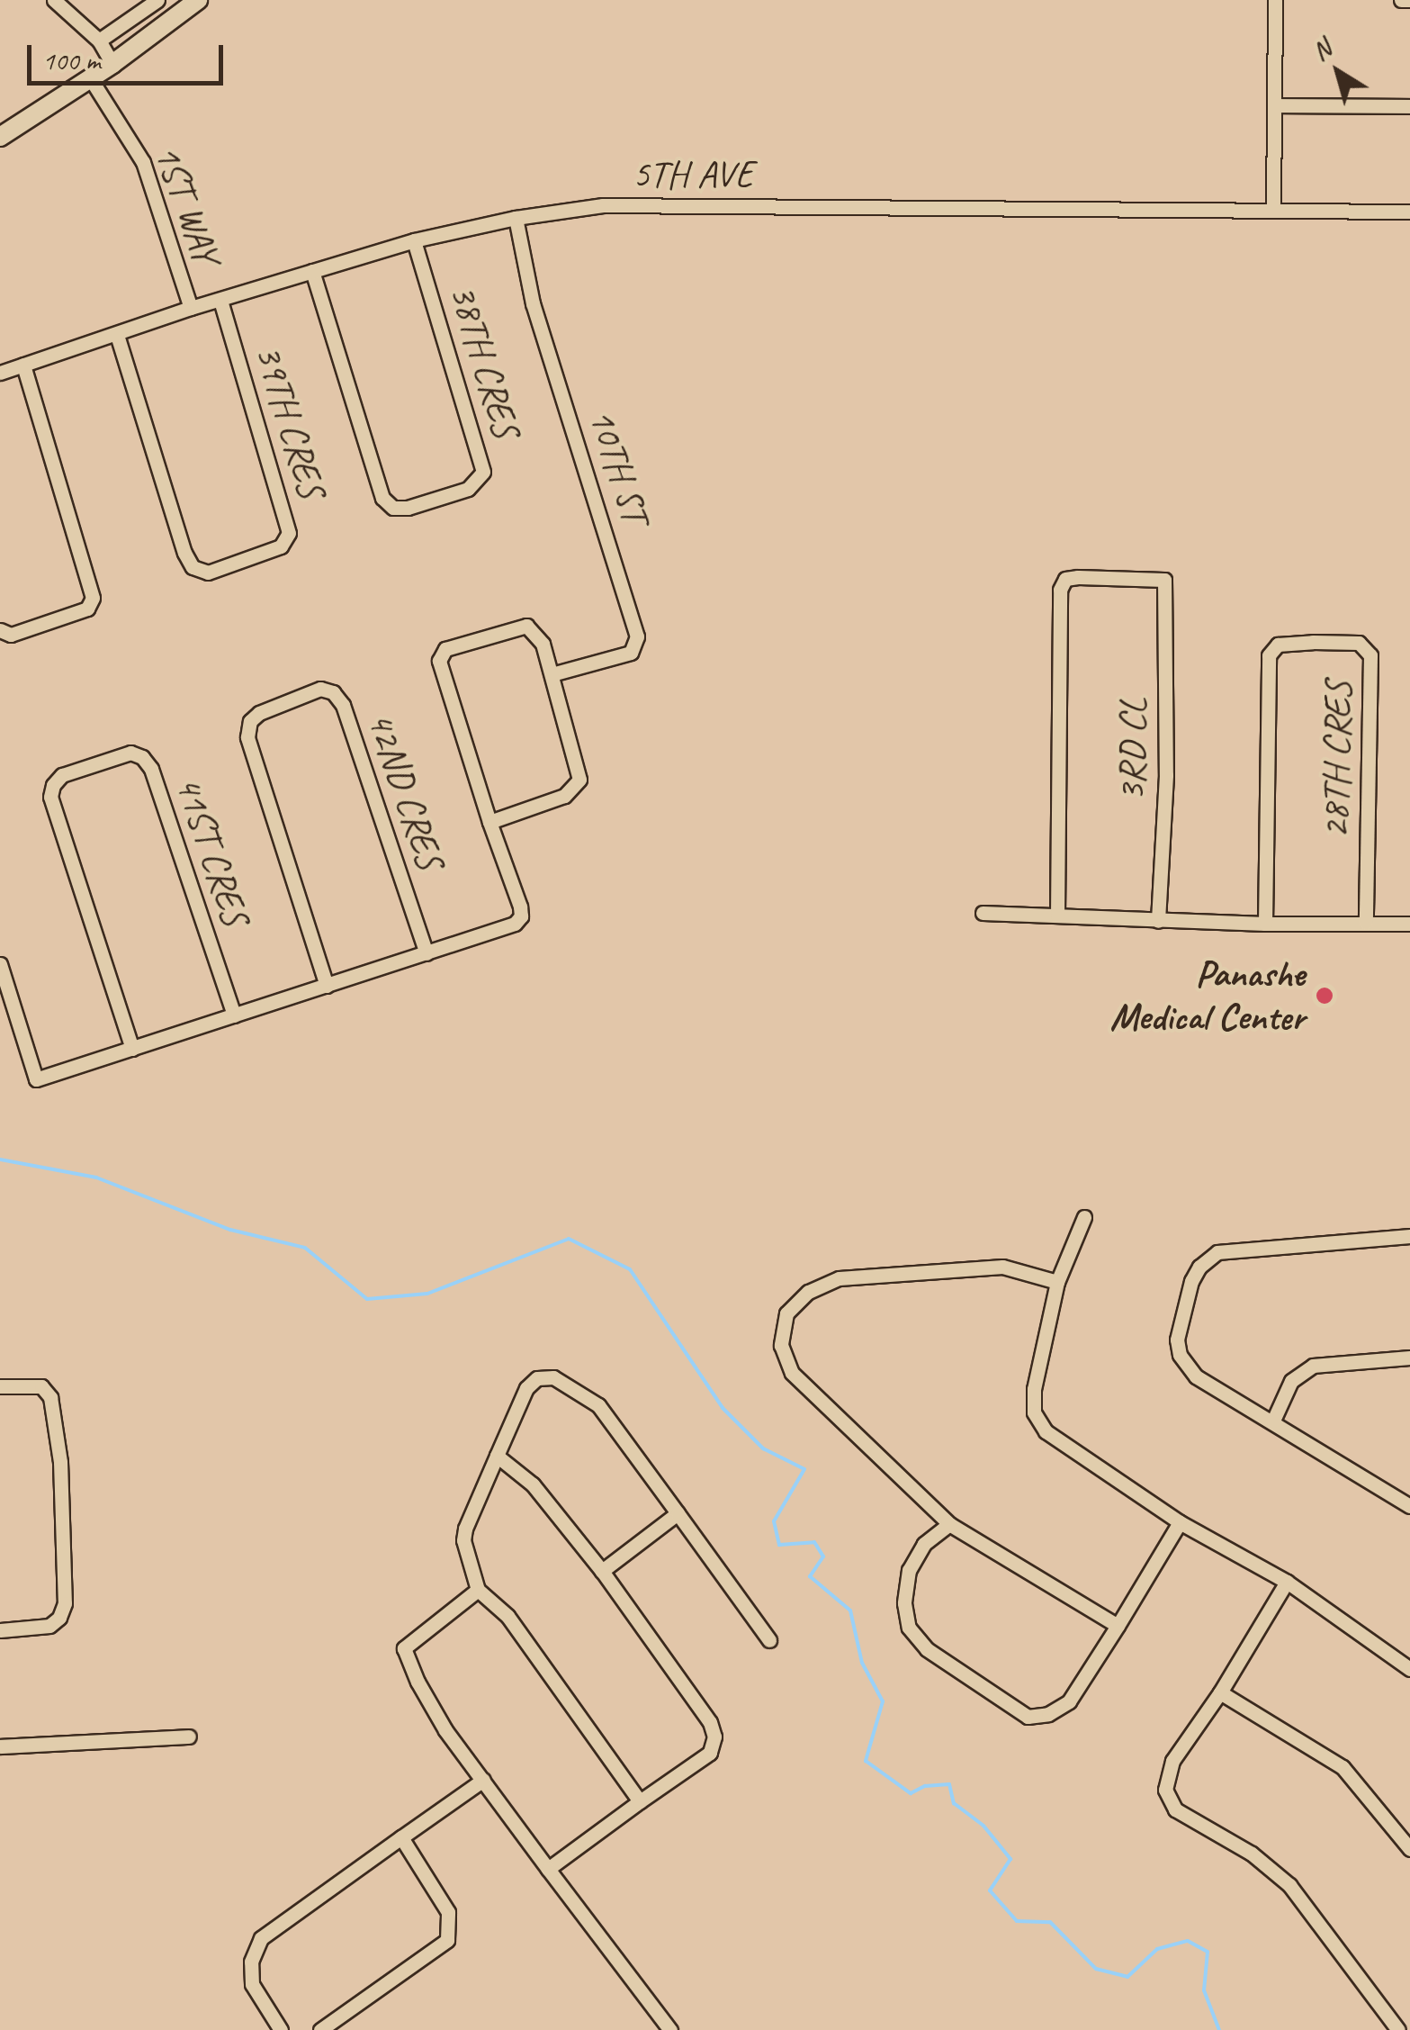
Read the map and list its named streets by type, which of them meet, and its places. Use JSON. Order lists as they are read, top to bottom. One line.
{"streets":{"street":["5TH AVE","1ST WAY","38TH CRES","39TH CRES","10TH ST","3RD CL","28TH CRES","42ND CRES","41ST CRES"]},"crossings":[["5TH AVE","1ST WAY"],["5TH AVE","38TH CRES"],["5TH AVE","39TH CRES"],["5TH AVE","10TH ST"]],"places":["Panashe Medical Center"],"scale_bar":"100 m","north":"top left"}
